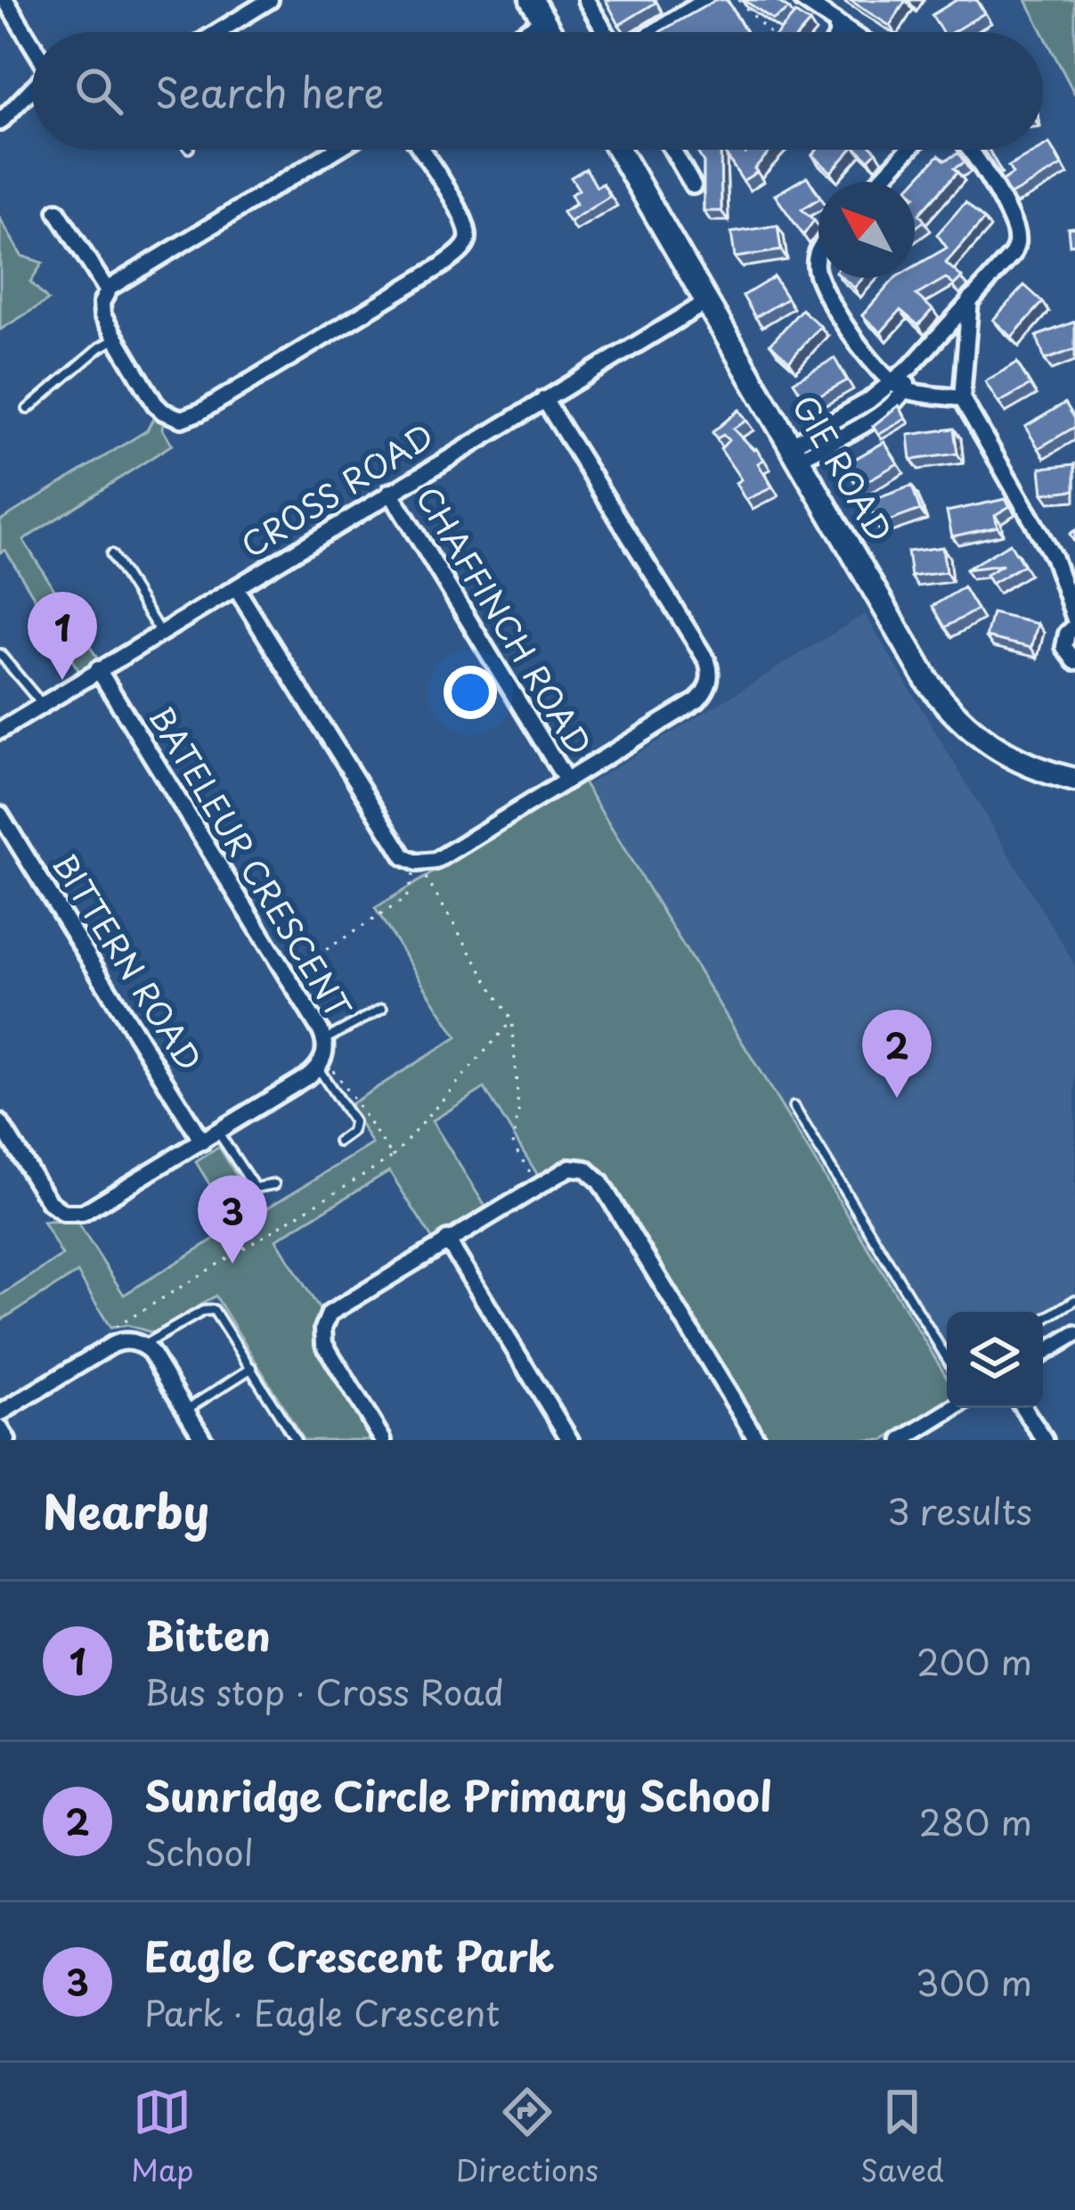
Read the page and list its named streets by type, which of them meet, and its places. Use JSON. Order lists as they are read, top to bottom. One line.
{"streets":{"street":["GIE ROAD","CROSS ROAD","CHAFFINCH ROAD","BATELEUR CRESCENT","BITTERN ROAD"]},"crossings":[["GIE ROAD","CROSS ROAD"],["CROSS ROAD","CHAFFINCH ROAD"],["CROSS ROAD","BATELEUR CRESCENT"],["BATELEUR CRESCENT","BITTERN ROAD"]],"north":"top left","page":{"search":"Search here","pins":["1","2","3"],"heading":["Nearby","3 results"],"list":[{"mark":"1","name":"Bitten","note":"Bus stop · Cross Road","value":"200 m"},{"mark":"2","name":"Sunridge Circle Primary School","note":"School","value":"280 m"},{"mark":"3","name":"Eagle Crescent Park","note":"Park · Eagle Crescent","value":"300 m"}],"nav":["Map","Directions","Saved"]}}
